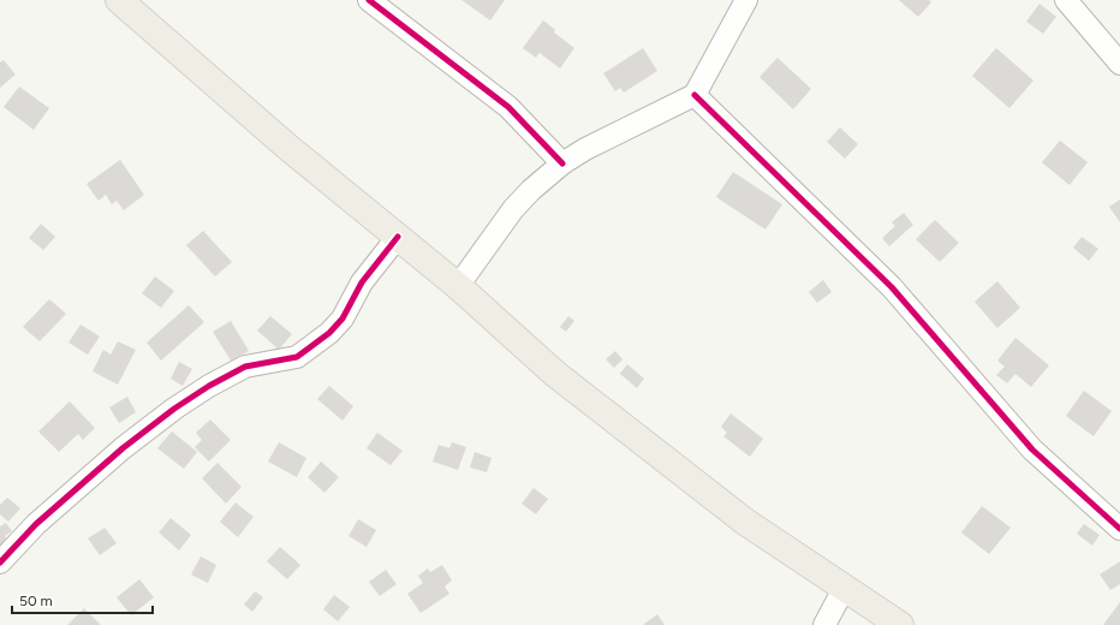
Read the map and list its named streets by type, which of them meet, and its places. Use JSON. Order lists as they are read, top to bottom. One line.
{"scale_bar":"50 m"}
